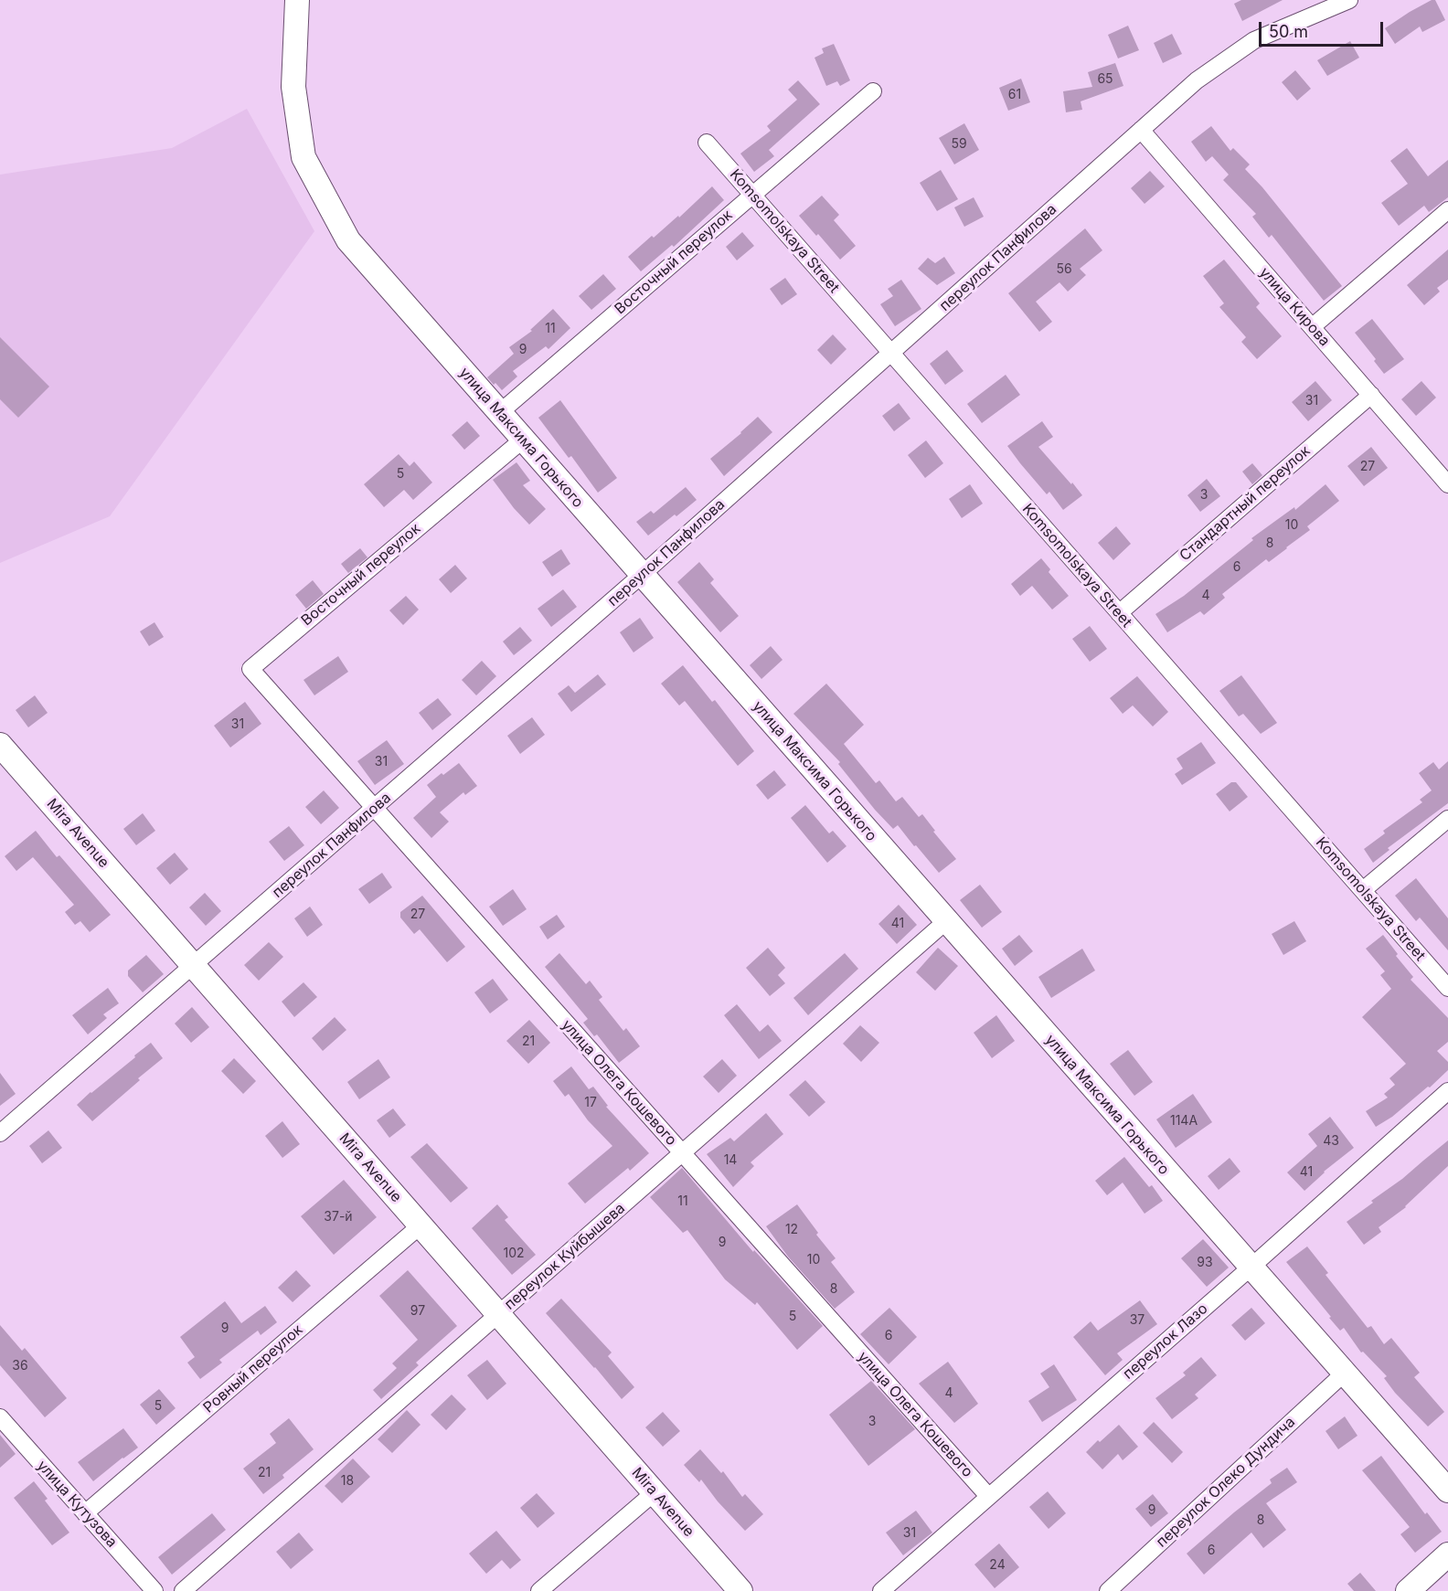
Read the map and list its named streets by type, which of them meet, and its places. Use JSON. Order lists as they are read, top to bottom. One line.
{"streets":{"main road":["улица Максима Горького","Mira Avenue"],"street":["Komsomolskaya Street","переулок Панфилова","Восточный переулок","улица Кирова","Стандартный переулок","улица Олега Кошевого","переулок Куйбышева","переулок Лазо","Ровный переулок","переулок Олеко Дундича","улица Кутузова"]},"crossings":[["Komsomolskaya Street","переулок Панфилова"],["Komsomolskaya Street","Восточный переулок"],["Komsomolskaya Street","Стандартный переулок"],["переулок Панфилова","улица Кирова"],["переулок Панфилова","улица Максима Горького"],["переулок Панфилова","Mira Avenue"],["переулок Панфилова","улица Олега Кошевого"],["Восточный переулок","улица Максима Горького"],["Восточный переулок","улица Олега Кошевого"],["улица Кирова","Стандартный переулок"],["улица Максима Горького","переулок Куйбышева"],["улица Максима Горького","переулок Лазо"],["улица Максима Горького","переулок Олеко Дундича"],["Mira Avenue","переулок Куйбышева"],["Mira Avenue","Ровный переулок"],["улица Олега Кошевого","переулок Куйбышева"],["улица Олега Кошевого","переулок Лазо"],["Ровный переулок","улица Кутузова"]],"house_numbers":["65","61","59","56","11","9","31","27","5","3","10","8","6","4","31","31","27","41","21","17","114А","43","14","41","11","37-й","12","9","102","10","93","8","97","5","37","9","6","36","4","5","3","21","18","9","8","31","6","24"],"scale_bar":"50 m"}
